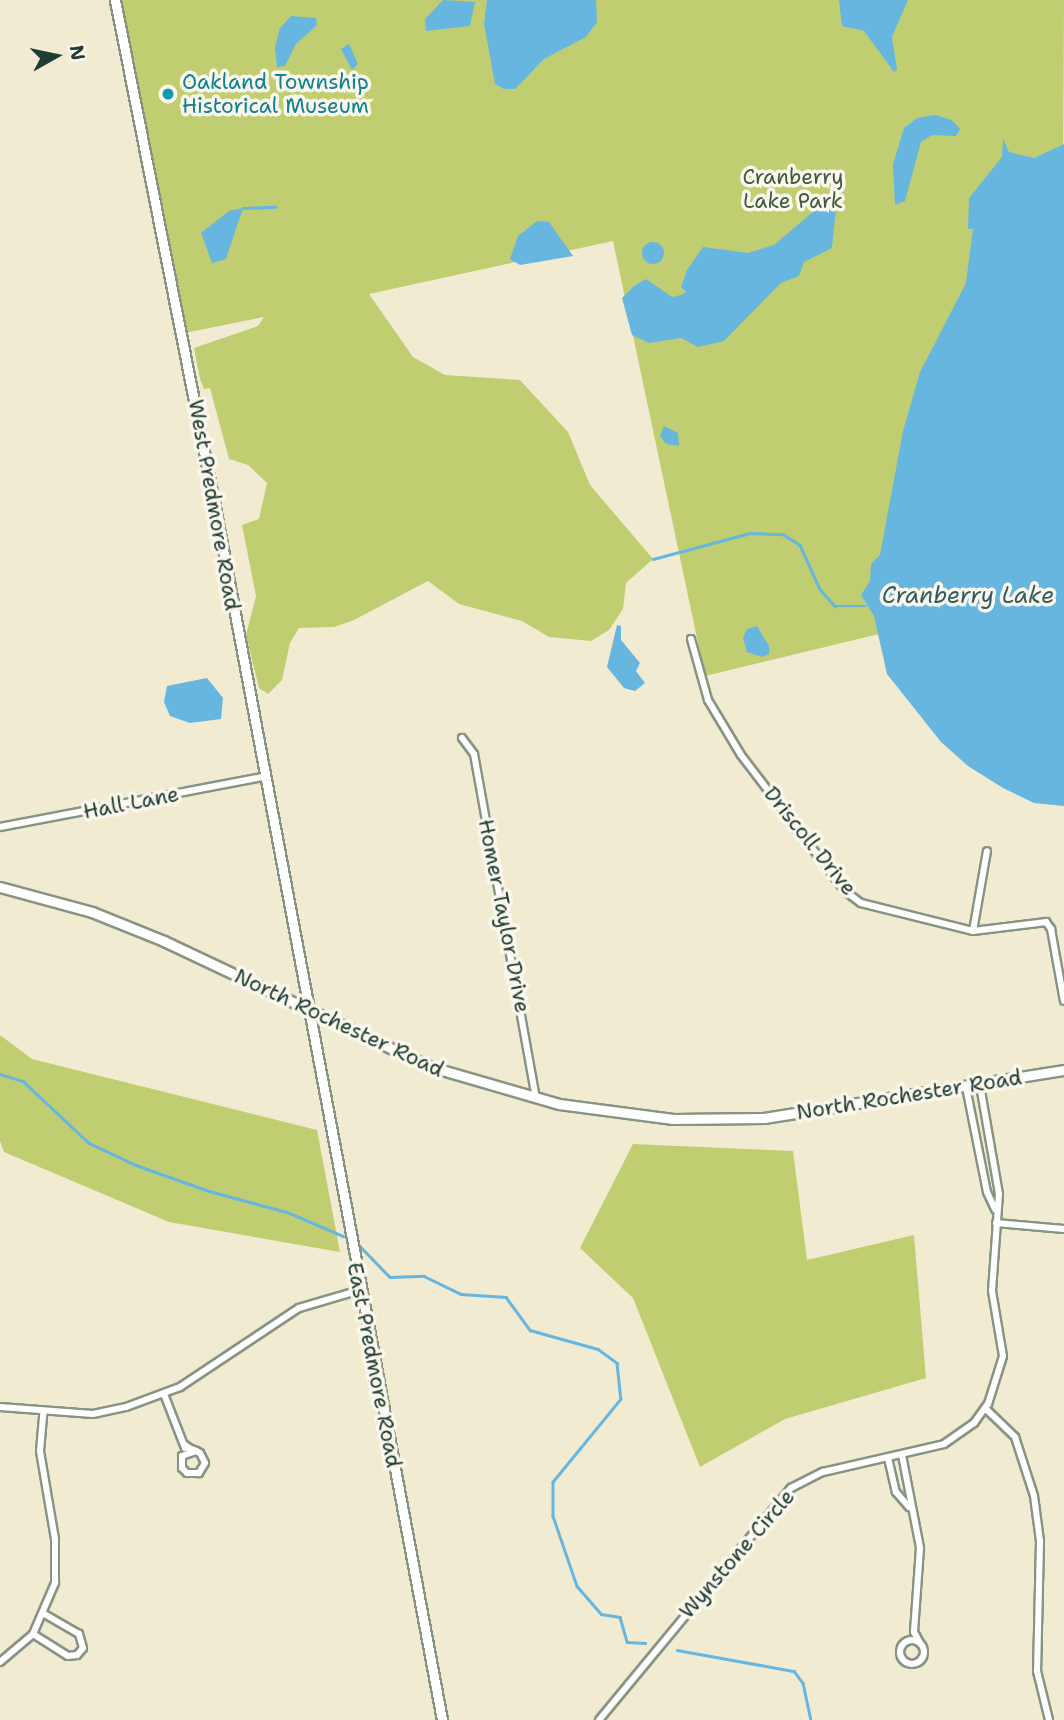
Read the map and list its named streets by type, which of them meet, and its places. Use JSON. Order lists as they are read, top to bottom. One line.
{"streets":{"street":["West Predmore Road","Hall Lane","Driscoll Drive","Homer Taylor Drive","North Rochester Road","East Predmore Road","Wynstone Circle"]},"crossings":[["West Predmore Road","Hall Lane"],["West Predmore Road","North Rochester Road"],["West Predmore Road","East Predmore Road"],["Homer Taylor Drive","North Rochester Road"],["North Rochester Road","East Predmore Road"],["North Rochester Road","Wynstone Circle"]],"water":["Cranberry Lake"],"parks":["Cranberry Lake Park"],"places":["Oakland Township Historical Museum"],"north":"right"}
